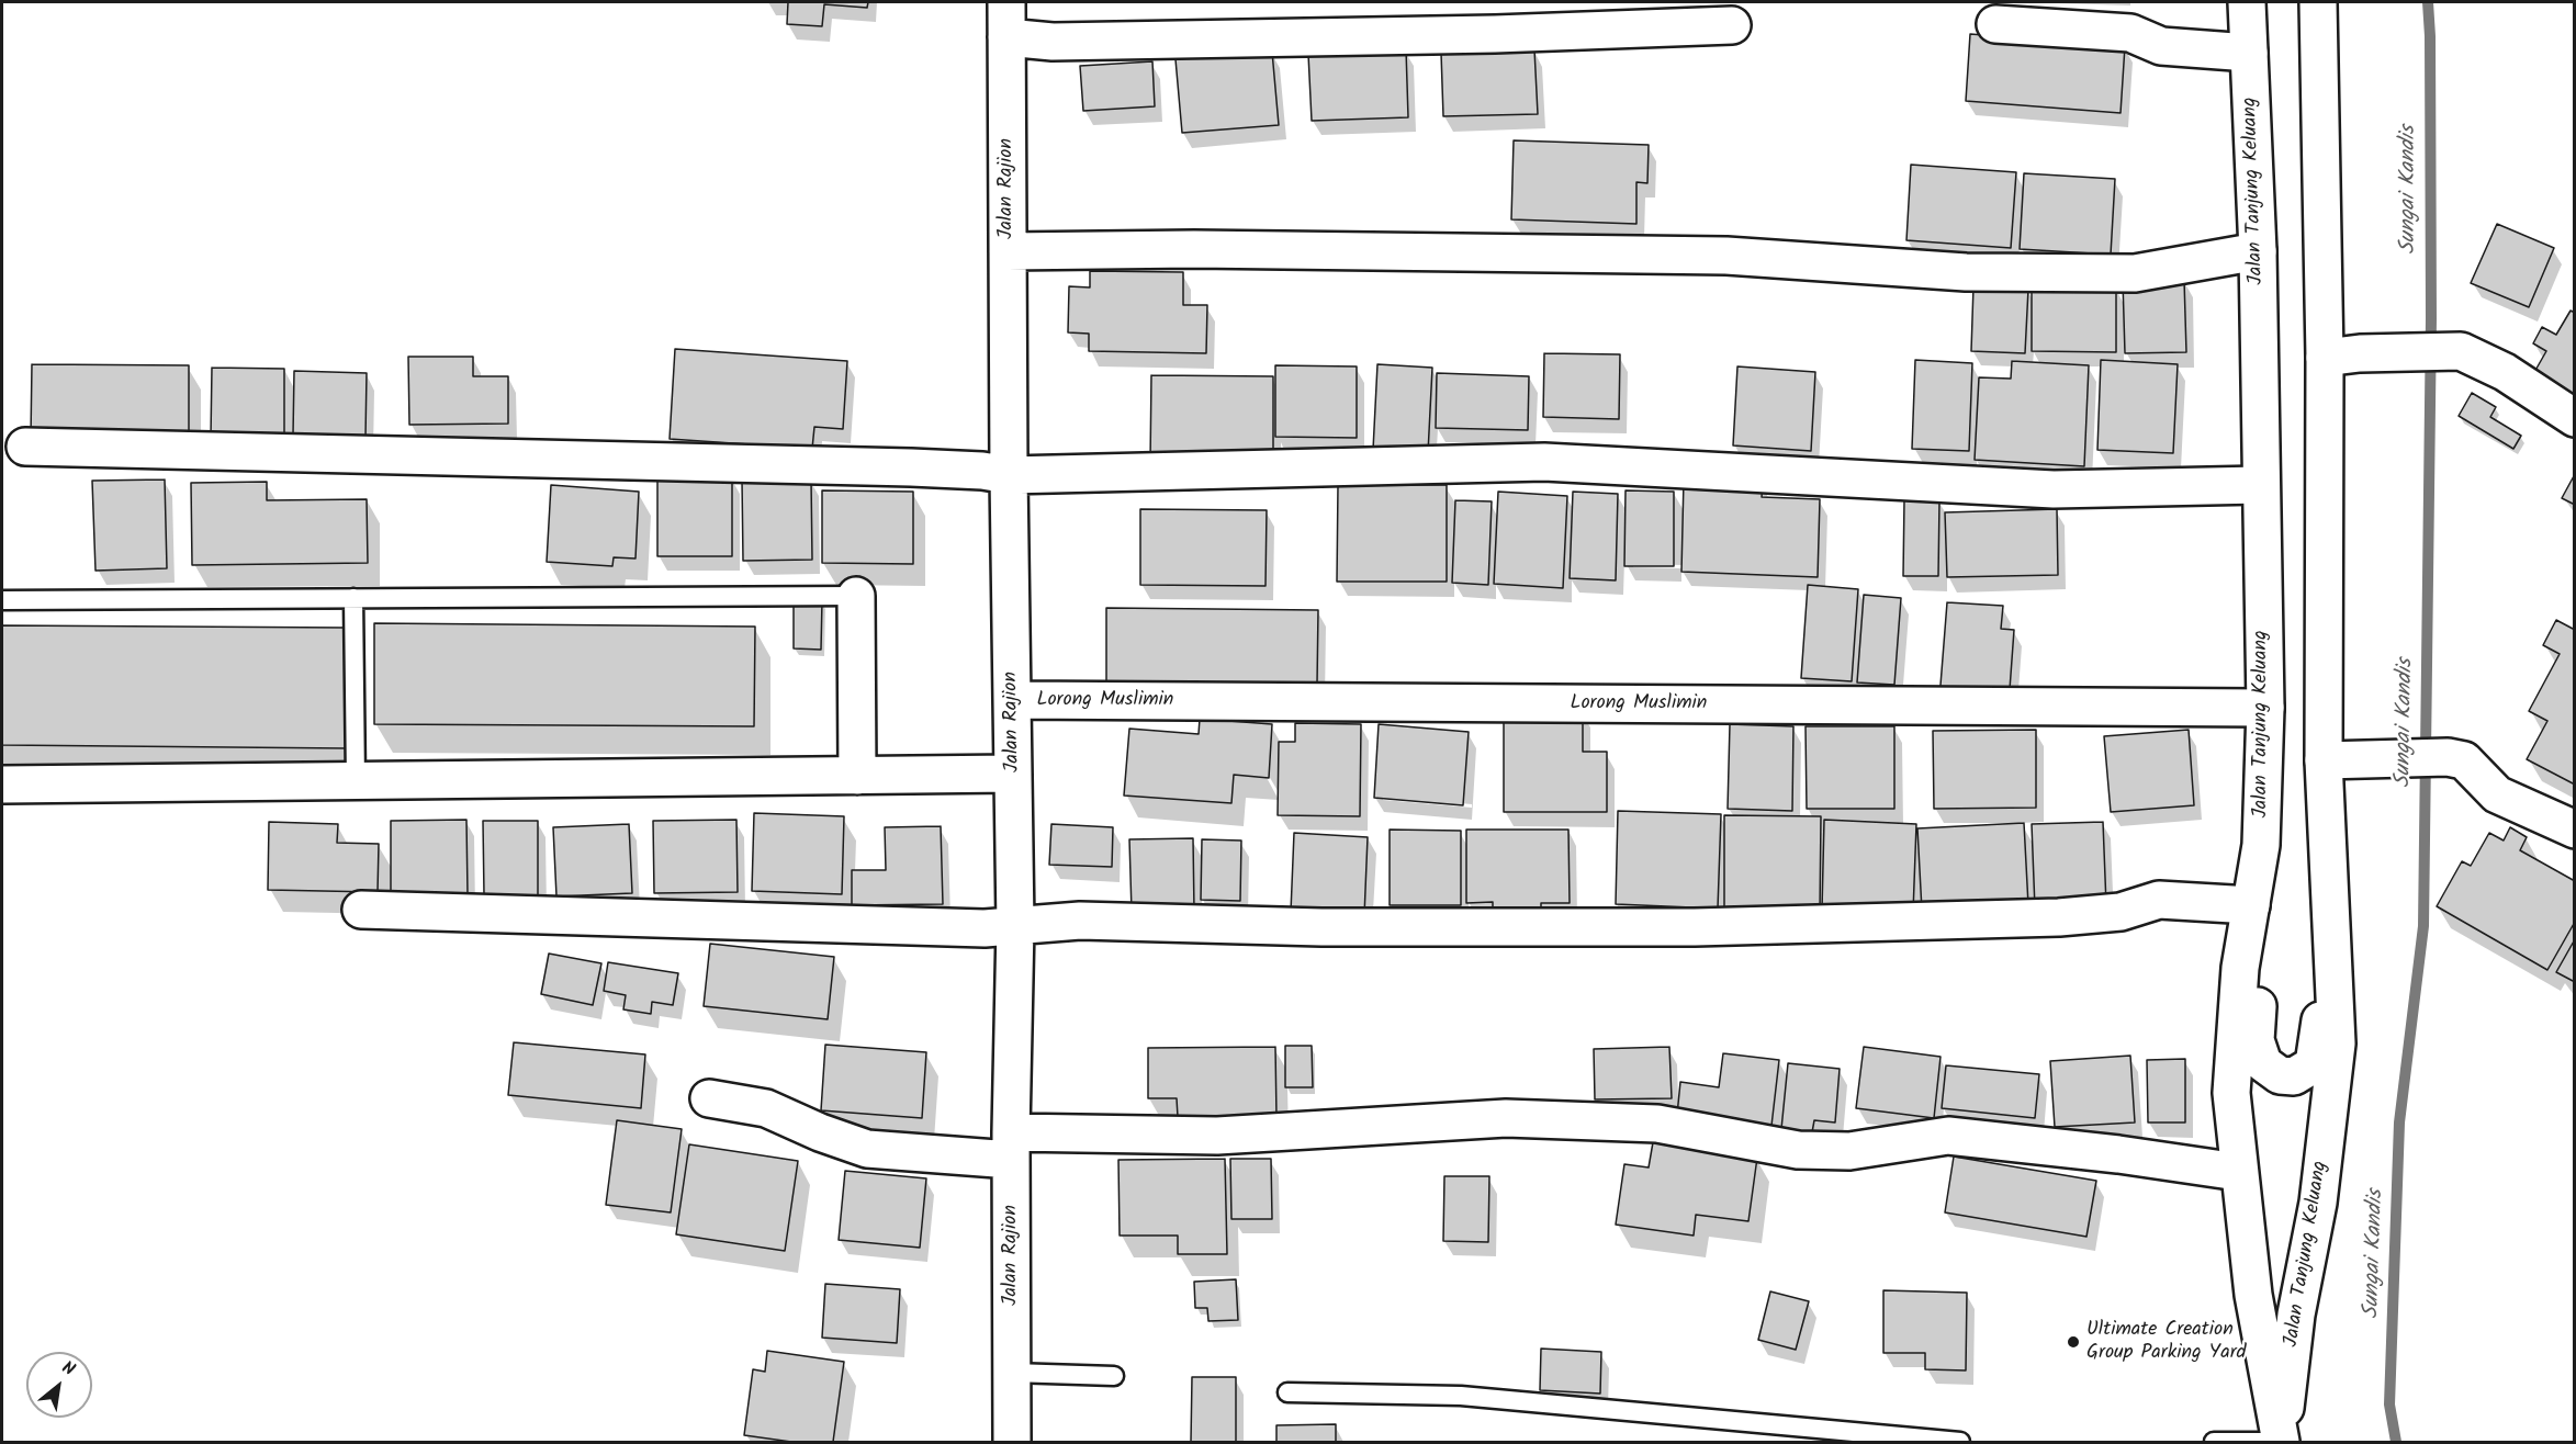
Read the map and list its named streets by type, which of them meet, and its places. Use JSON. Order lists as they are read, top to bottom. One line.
{"streets":{"street":["Jalan Rajion","Jalan Tanjung Keluang","Lorong Muslimin"]},"crossings":[["Jalan Rajion","Lorong Muslimin"],["Jalan Tanjung Keluang","Lorong Muslimin"]],"water":["Sungai Kandis"],"places":["Ultimate Creation Group Parking Yard"],"north":"top right"}
